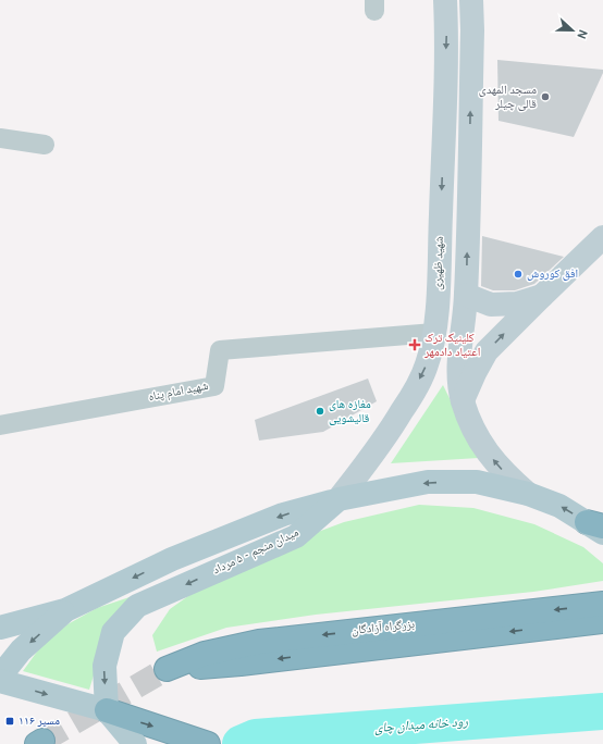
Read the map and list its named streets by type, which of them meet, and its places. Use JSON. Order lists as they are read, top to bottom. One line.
{"streets":{"highway":["بزرگراه آزادگان"],"main road":["شهید ظهیری","میدان منجم - ۵ مرداد"],"street":["شهید امام پناه"]},"crossings":[["شهید ظهیری","شهید امام پناه"],["شهید ظهیری","میدان منجم - ۵ مرداد"]],"water":["رود خانه میدان چای"],"places":{"other":["مسجد المهدی قالی چیلر","افق کوروش","مغازه های قالیشویی"],"health":["کلینیک ترک اعتیاد دادمهر"],"transit":["مسیر ۱۱۶"]},"north":"right"}
